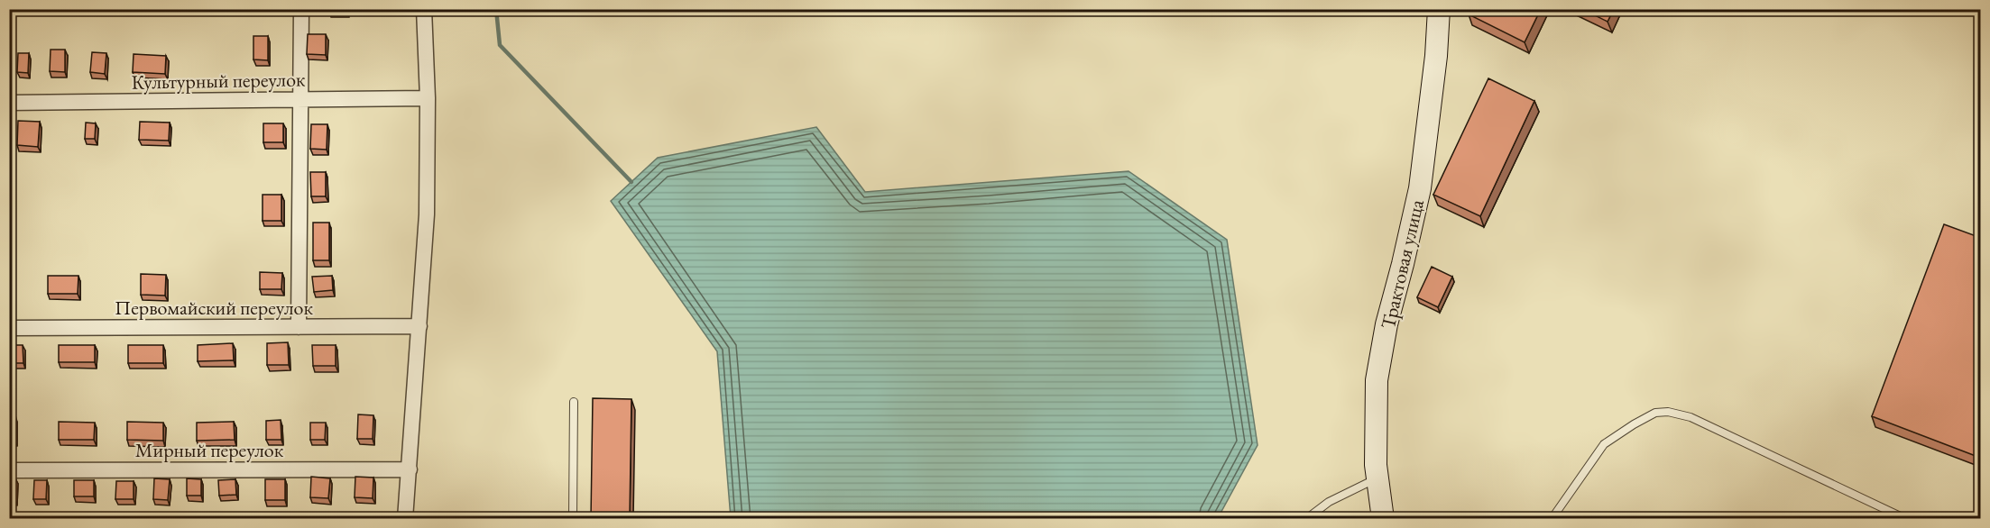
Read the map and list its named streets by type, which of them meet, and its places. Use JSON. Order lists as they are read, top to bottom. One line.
{"streets":{"street":["Культурный переулок","Трактовая улица","Первомайский переулок","Мирный переулок"]}}
